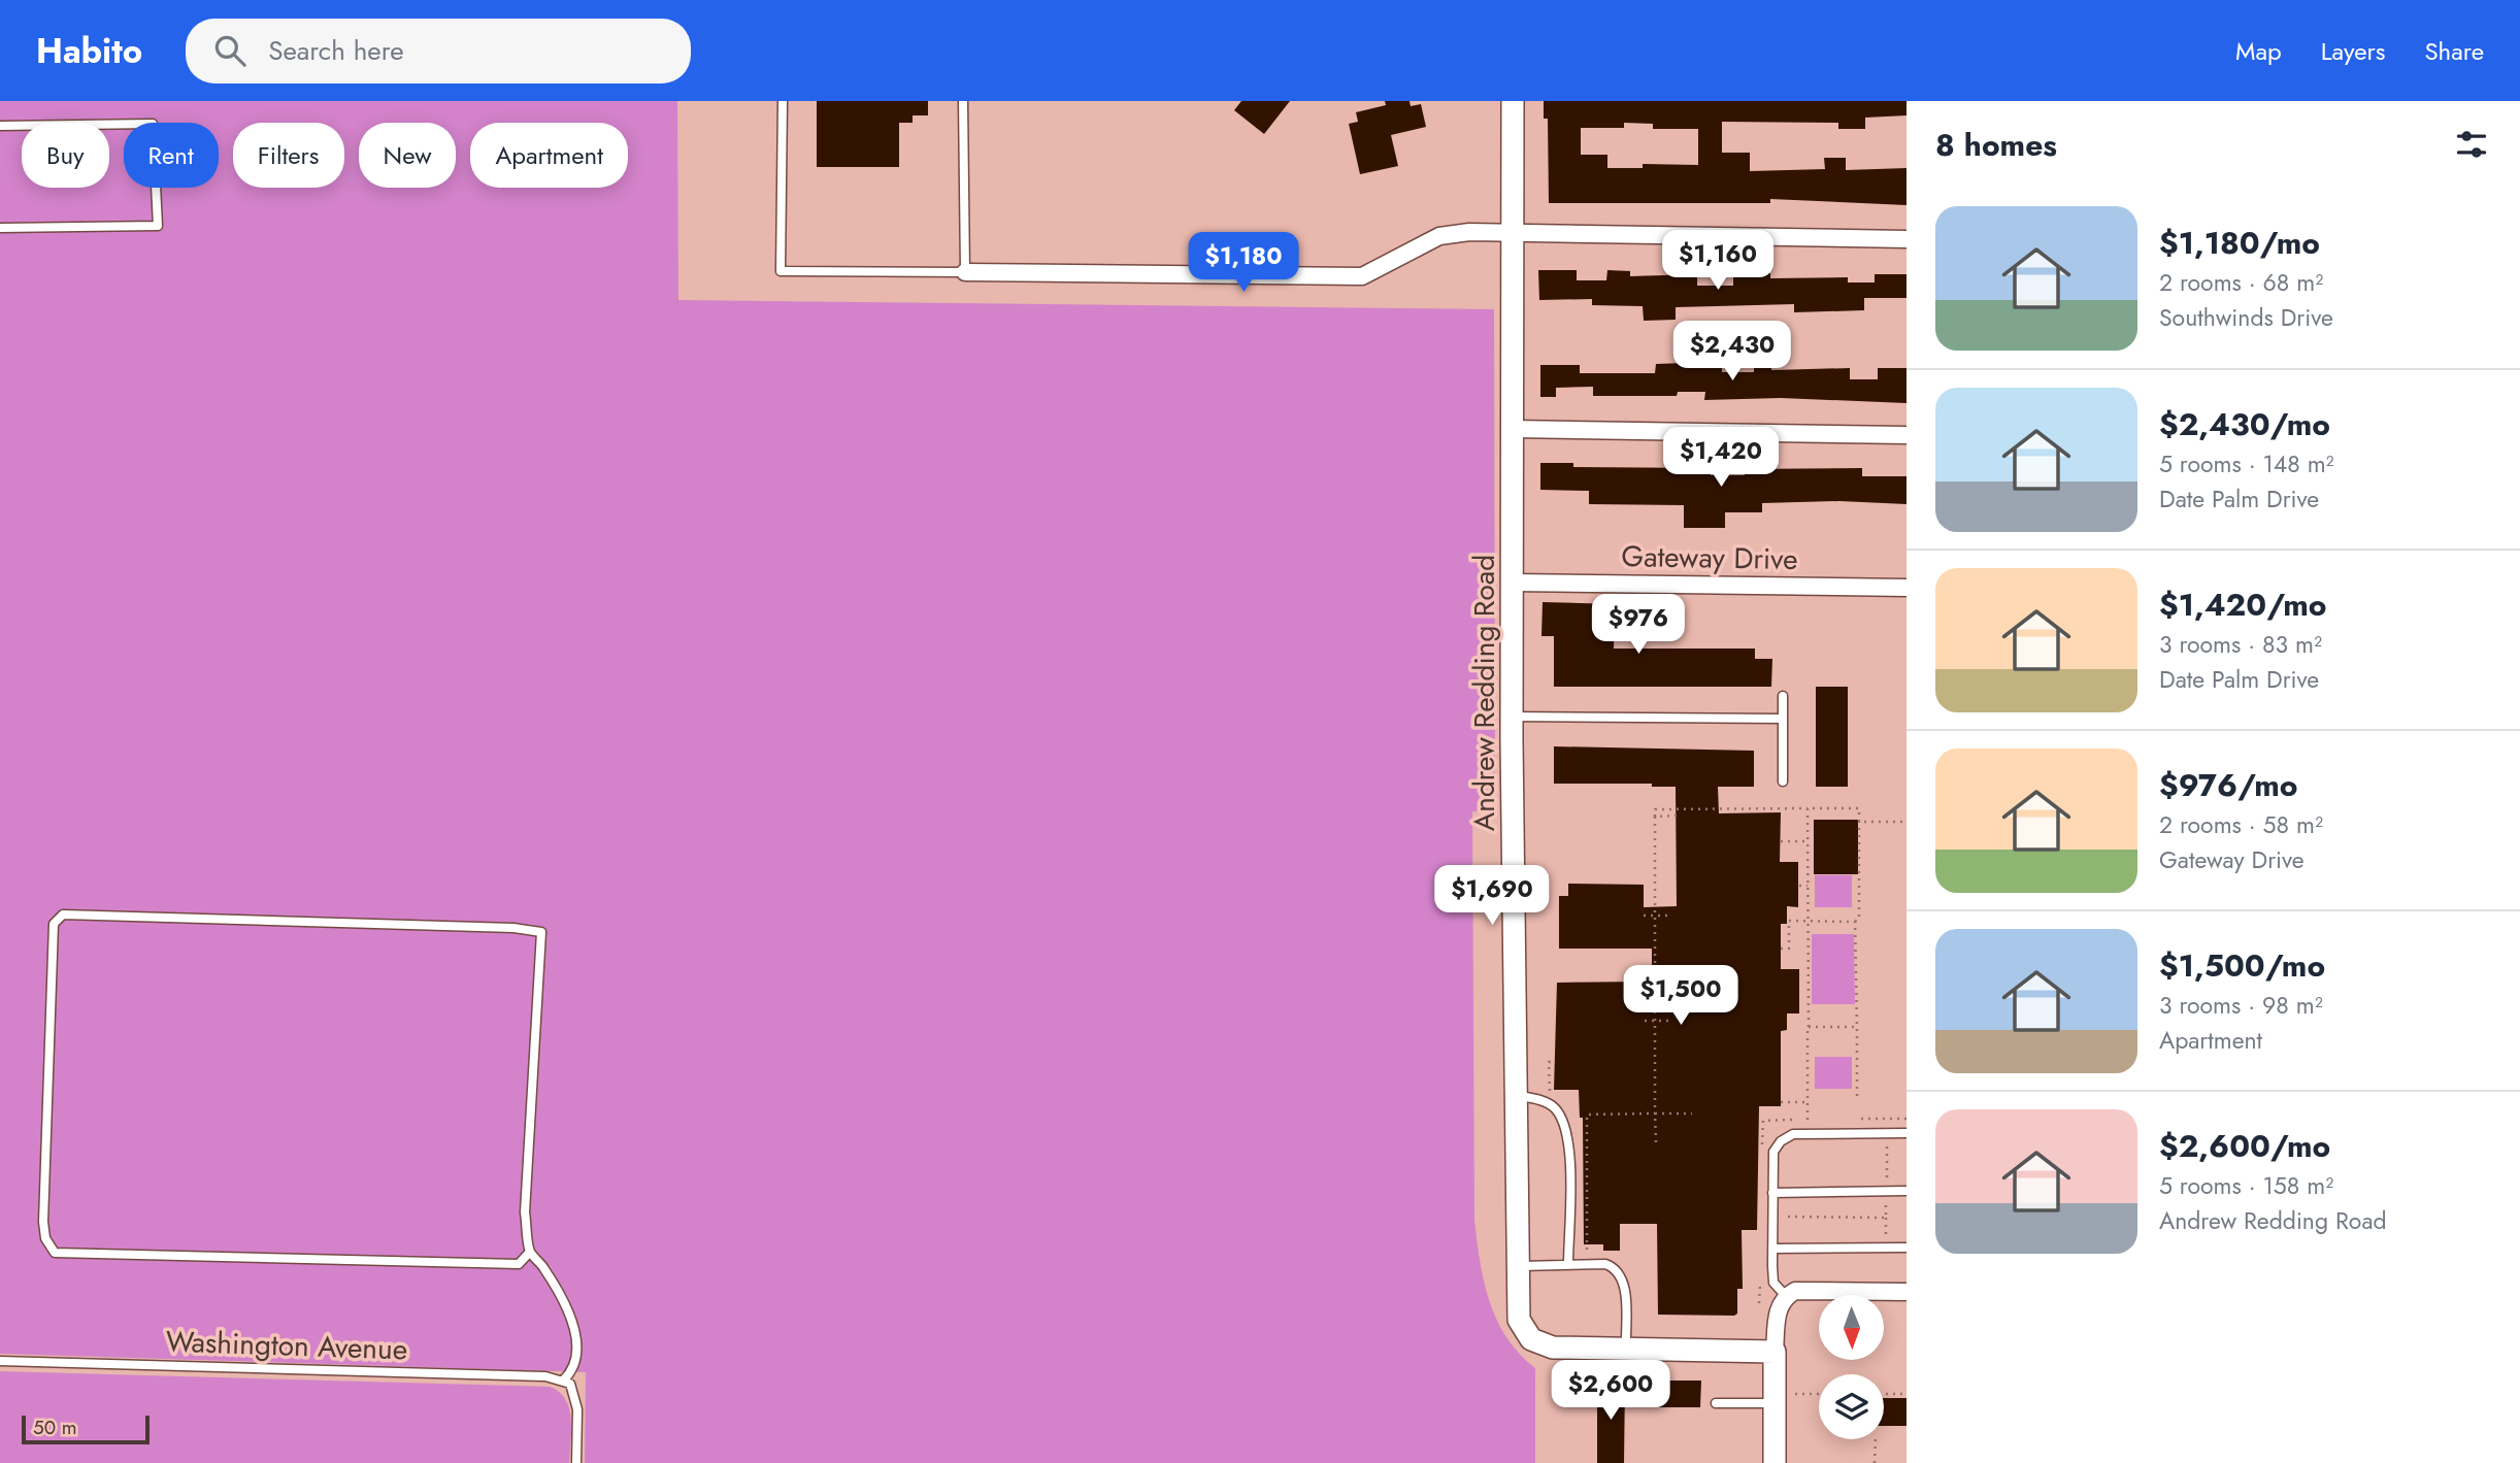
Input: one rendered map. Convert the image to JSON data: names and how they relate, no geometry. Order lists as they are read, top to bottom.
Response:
{
  "streets": {
    "street": ["Gateway Drive", "Andrew Redding Road"],
    "lane": ["Washington Avenue"]
  },
  "crossings": [
    ["Gateway Drive", "Andrew Redding Road"]
  ],
  "scale_bar": "50 m",
  "north": "bottom",
  "page": {
    "header": "Habito",
    "search": "Search here",
    "nav": ["Map", "Layers", "Share"],
    "heading": "8 homes",
    "chip": [
      "Buy",
      "Rent",
      "Filters",
      "New",
      "Apartment"
    ],
    "list": [
      {
        "name": "$1,180/mo",
        "note": "2 rooms · 68 m² · Southwinds Drive"
      },
      {
        "name": "$2,430/mo",
        "note": "5 rooms · 148 m² · Date Palm Drive"
      },
      {
        "name": "$1,420/mo",
        "note": "3 rooms · 83 m² · Date Palm Drive"
      },
      {
        "name": "$976/mo",
        "note": "2 rooms · 58 m² · Gateway Drive"
      },
      {
        "name": "$1,500/mo",
        "note": "3 rooms · 98 m² · Apartment"
      },
      {
        "name": "$2,600/mo",
        "note": "5 rooms · 158 m² · Andrew Redding Road"
      }
    ],
    "price": [
      "$1,160",
      "$1,180",
      "$2,430",
      "$1,420",
      "$976",
      "$1,690",
      "$1,500",
      "$2,600"
    ],
    "scale": "50 m"
  }
}
